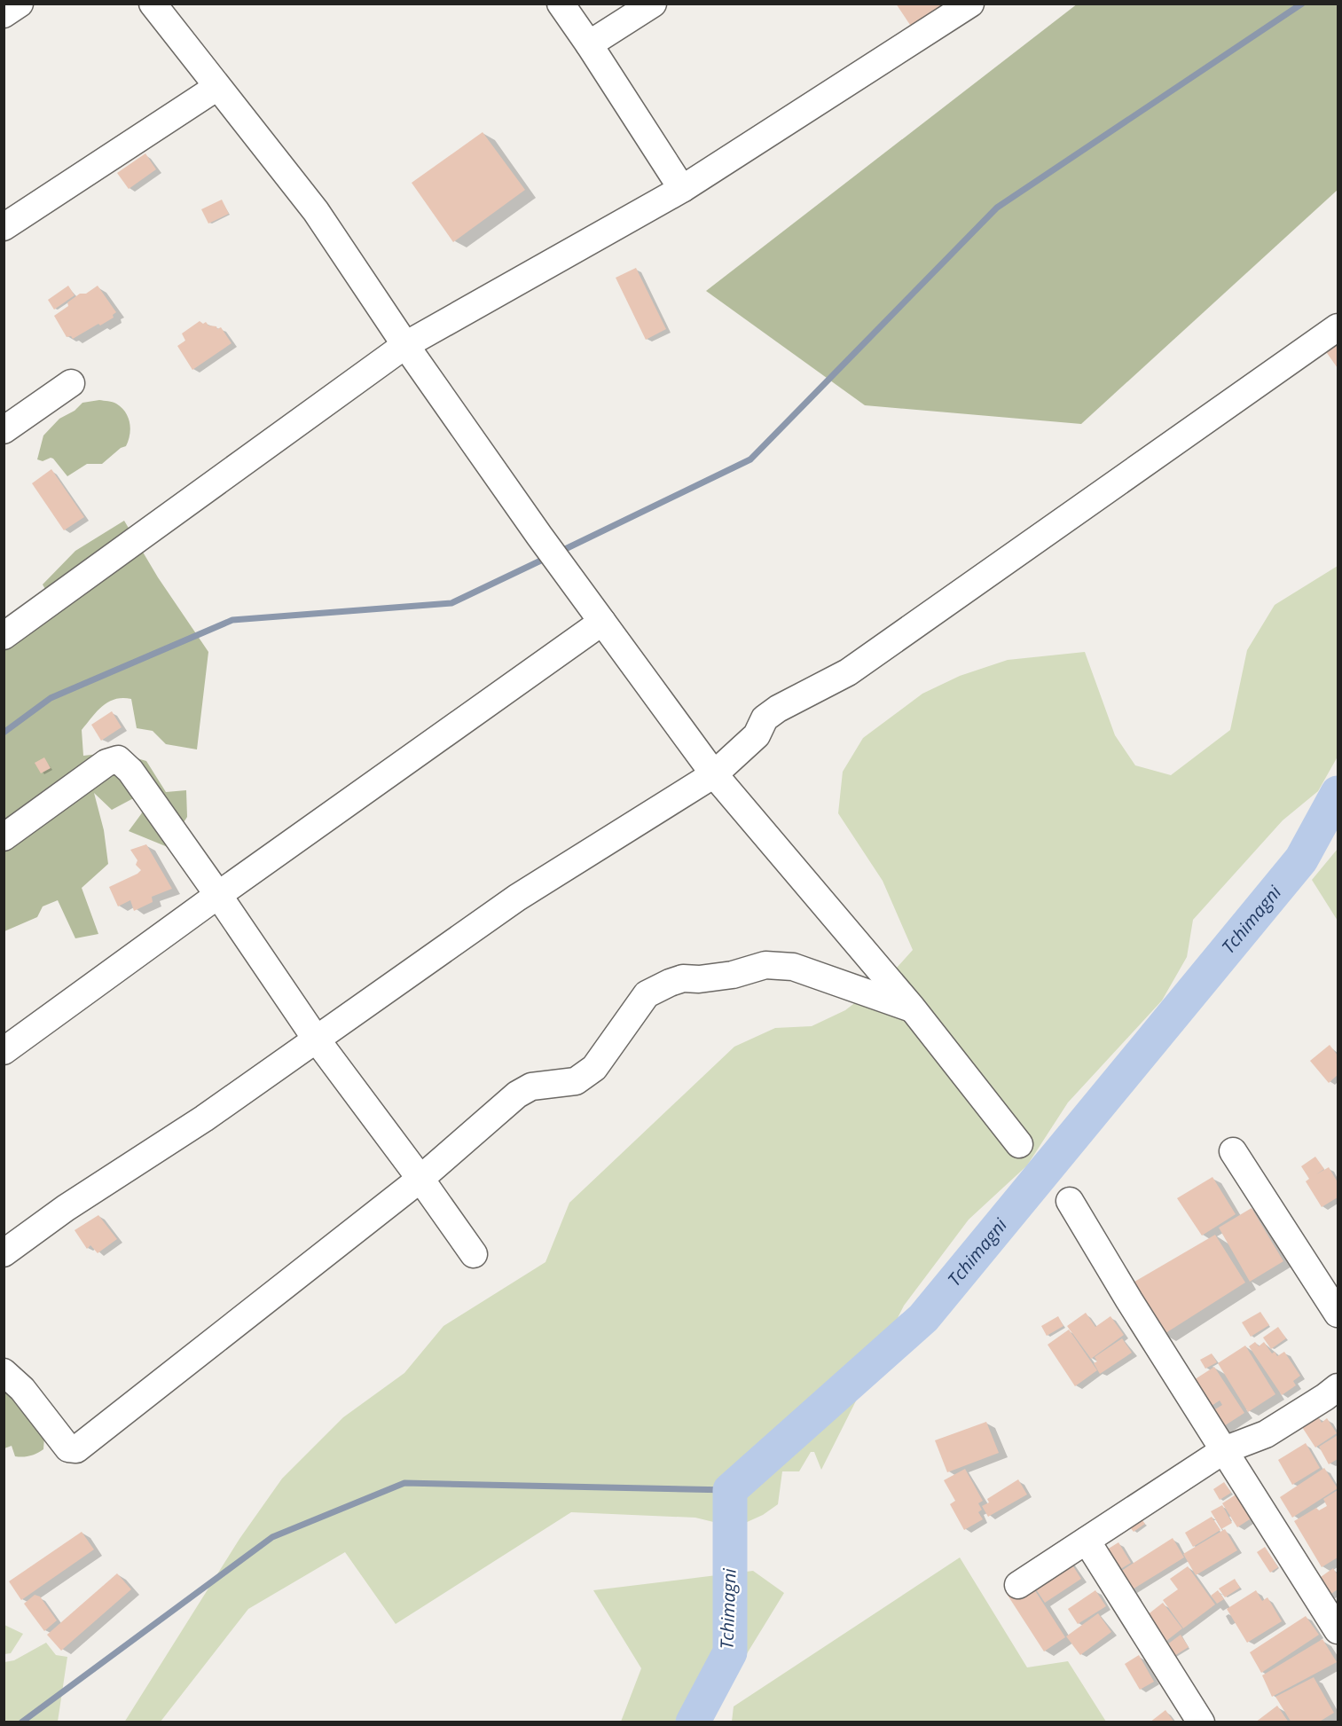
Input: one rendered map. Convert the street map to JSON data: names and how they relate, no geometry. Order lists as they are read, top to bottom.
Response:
{
  "water": ["Tchimagni"]
}
